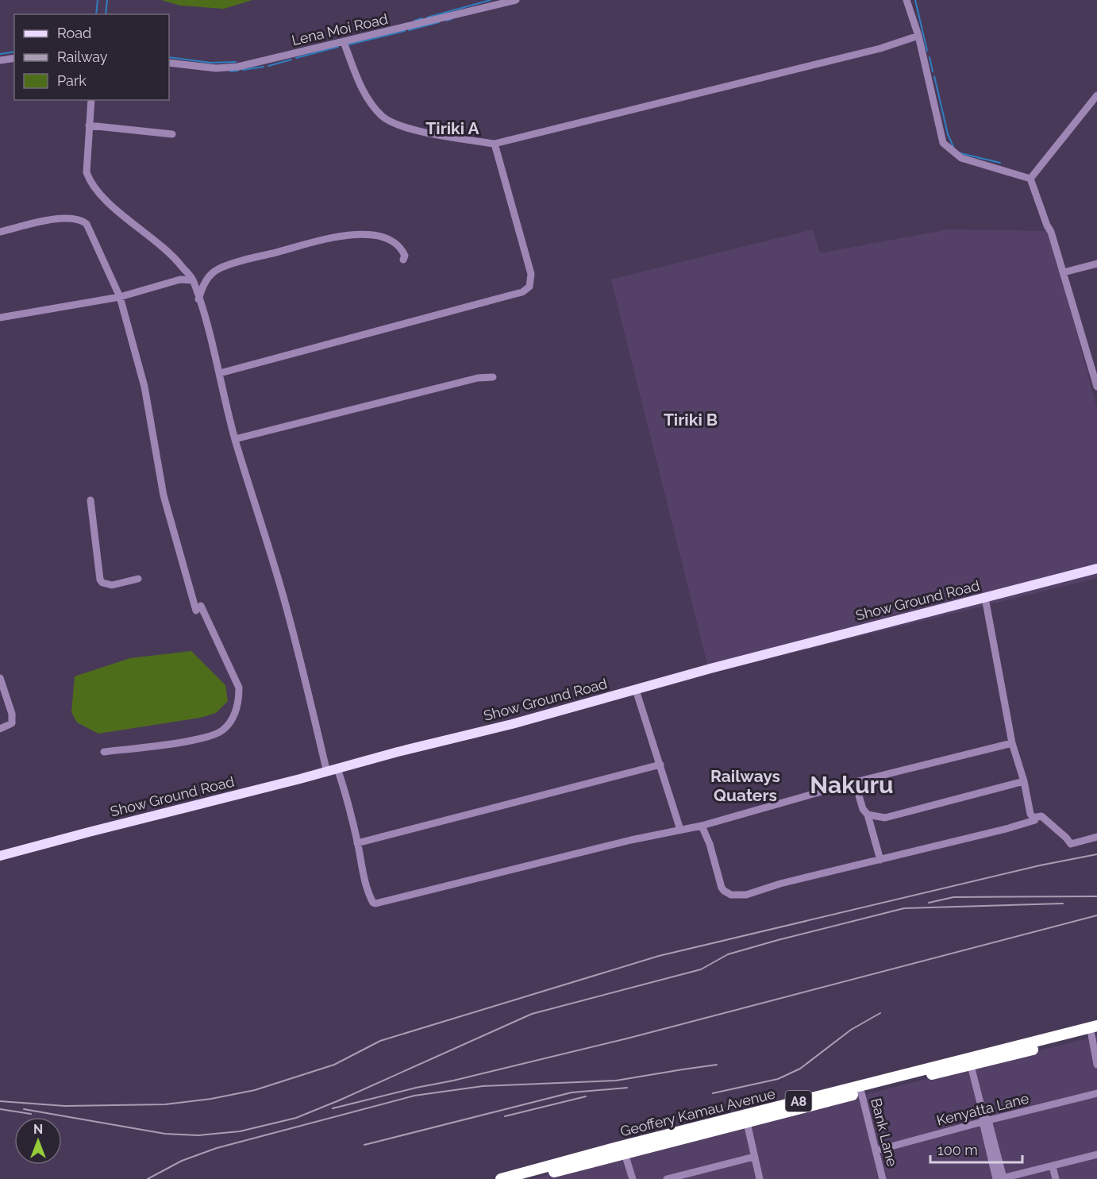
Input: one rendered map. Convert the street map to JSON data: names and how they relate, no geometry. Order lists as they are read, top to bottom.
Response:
{
  "streets": {
    "highway": ["A8", "Geoffery Kamau Avenue"],
    "main road": ["Show Ground Road"],
    "street": ["Lena Moi Road", "Kenyatta Lane", "Bank Lane"]
  },
  "crossings": [
    ["Kenyatta Lane", "Bank Lane"],
    ["Geoffery Kamau Avenue", "Bank Lane"]
  ],
  "districts": [
    "Tiriki A",
    "Tiriki B",
    "Railways Quaters",
    "Nakuru"
  ],
  "legend": ["Road", "Railway", "Park"],
  "scale_bar": "100 m",
  "north": "top"
}
